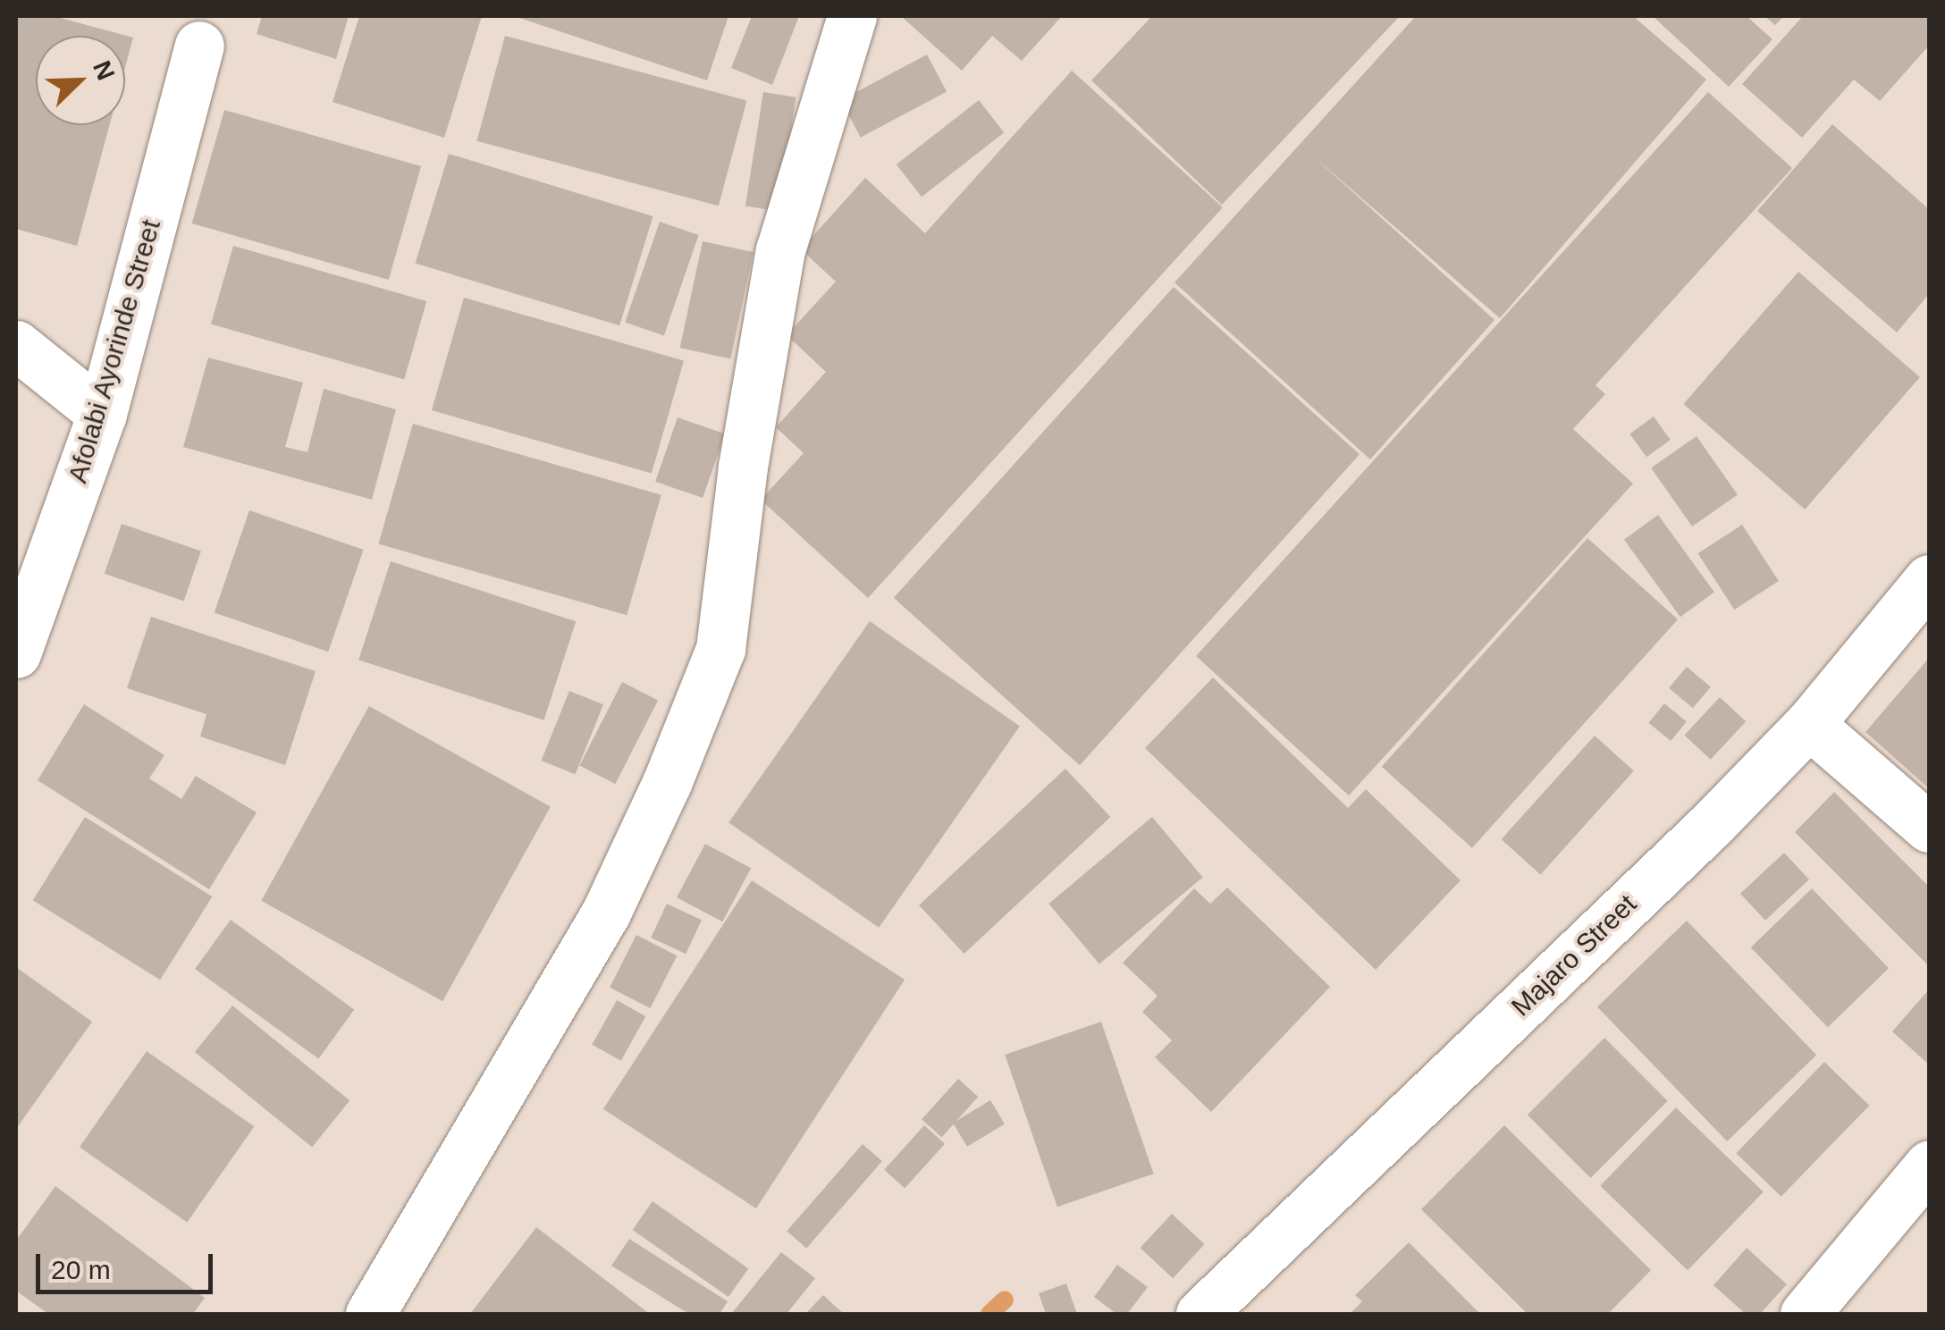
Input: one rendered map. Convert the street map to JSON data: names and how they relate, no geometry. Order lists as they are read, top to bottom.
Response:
{
  "streets": {
    "street": ["Afolabi Ayorinde Street", "Majaro Street"]
  },
  "scale_bar": "20 m",
  "north": "top right"
}
